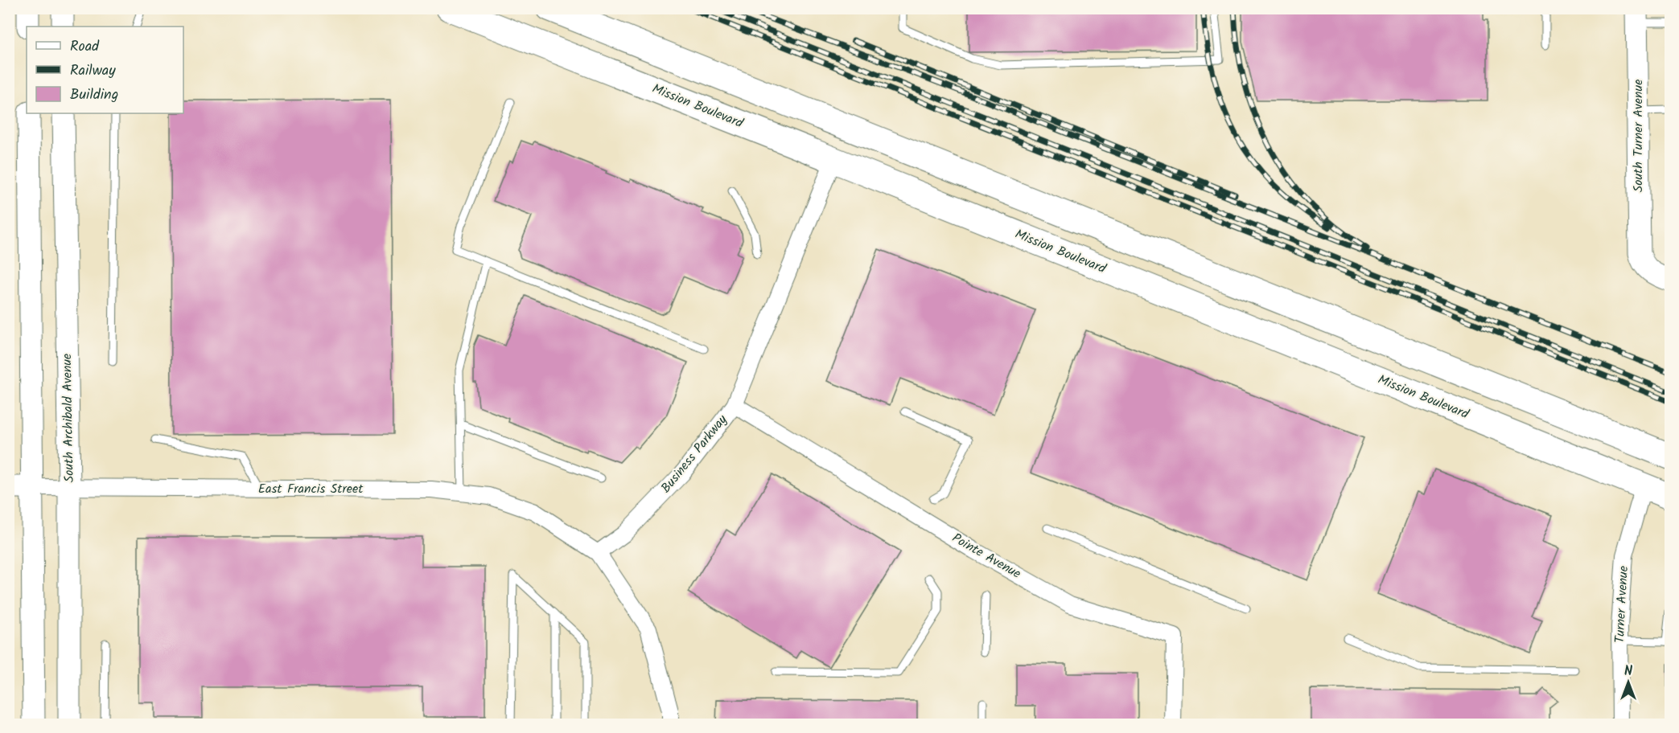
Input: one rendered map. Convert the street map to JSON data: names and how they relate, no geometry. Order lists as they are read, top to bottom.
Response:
{
  "streets": {
    "main road": [
      "Mission Boulevard",
      "South Turner Avenue",
      "South Archibald Avenue",
      "East Francis Street"
    ],
    "street": ["Business Parkway", "Pointe Avenue", "Turner Avenue"]
  },
  "crossings": [
    ["Mission Boulevard", "Business Parkway"],
    ["Mission Boulevard", "Turner Avenue"],
    ["South Archibald Avenue", "East Francis Street"],
    ["Business Parkway", "East Francis Street"],
    ["Business Parkway", "Pointe Avenue"]
  ],
  "legend": ["Road", "Railway", "Building"],
  "north": "top"
}
